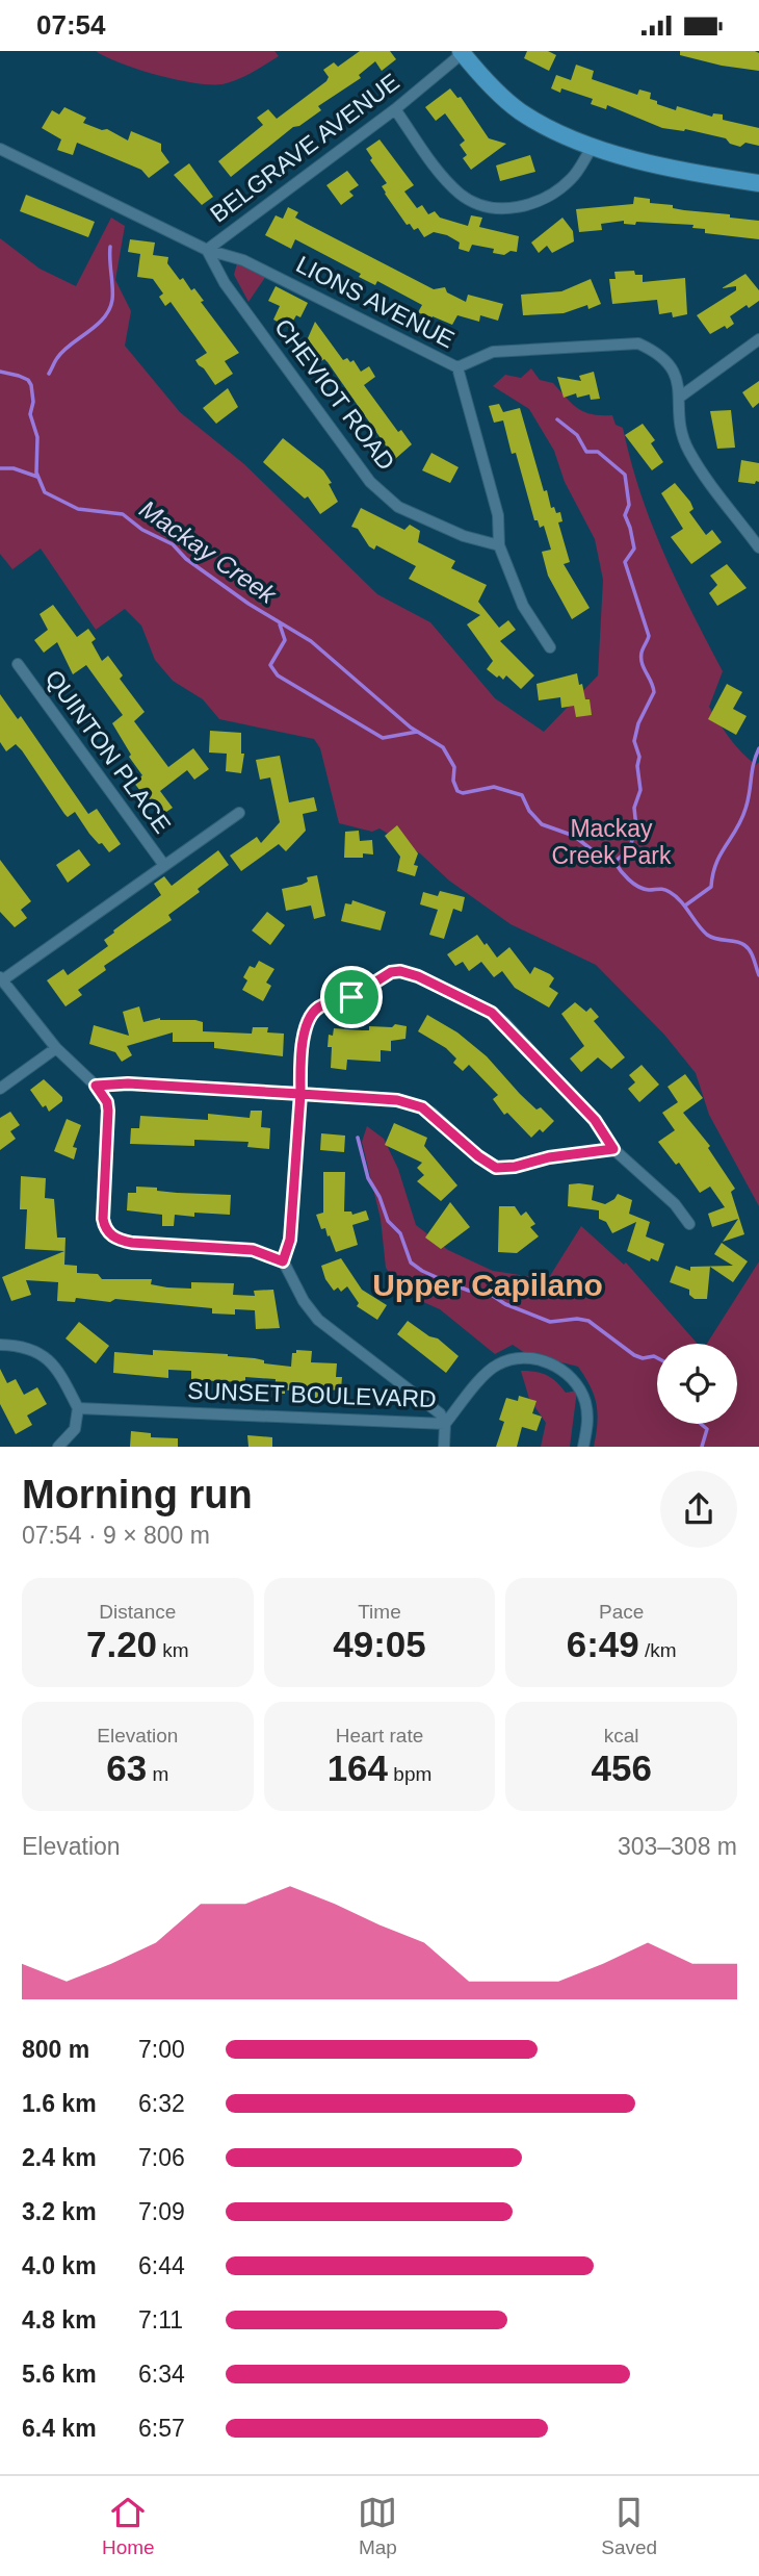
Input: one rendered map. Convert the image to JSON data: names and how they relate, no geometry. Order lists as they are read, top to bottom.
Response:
{
  "streets": {
    "street": [
      "BELGRAVE AVENUE",
      "LIONS AVENUE",
      "CHEVIOT ROAD",
      "QUINTON PLACE",
      "SUNSET BOULEVARD"
    ]
  },
  "crossings": [
    ["BELGRAVE AVENUE", "LIONS AVENUE"],
    ["BELGRAVE AVENUE", "CHEVIOT ROAD"],
    ["LIONS AVENUE", "CHEVIOT ROAD"]
  ],
  "districts": ["Upper Capilano"],
  "water": ["Mackay Creek"],
  "parks": ["Mackay Creek Park"],
  "page": {
    "status": "07:54",
    "heading": ["Morning run", "07:54 · 9 × 800 m"],
    "stats": [
      ["Distance", "7.20 km"],
      ["Time", "49:05"],
      ["Pace", "6:49 /km"],
      ["Elevation", "63 m"],
      ["Heart rate", "164 bpm"],
      ["kcal", "456"]
    ],
    "chart": ["Elevation", "303–308 m"],
    "list": [
      {
        "name": "800 m",
        "note": "7:00"
      },
      {
        "name": "1.6 km",
        "note": "6:32"
      },
      {
        "name": "2.4 km",
        "note": "7:06"
      },
      {
        "name": "3.2 km",
        "note": "7:09"
      },
      {
        "name": "4.0 km",
        "note": "6:44"
      },
      {
        "name": "4.8 km",
        "note": "7:11"
      },
      {
        "name": "5.6 km",
        "note": "6:34"
      },
      {
        "name": "6.4 km",
        "note": "6:57"
      }
    ],
    "tabs": ["Home", "Map", "Saved"]
  }
}
